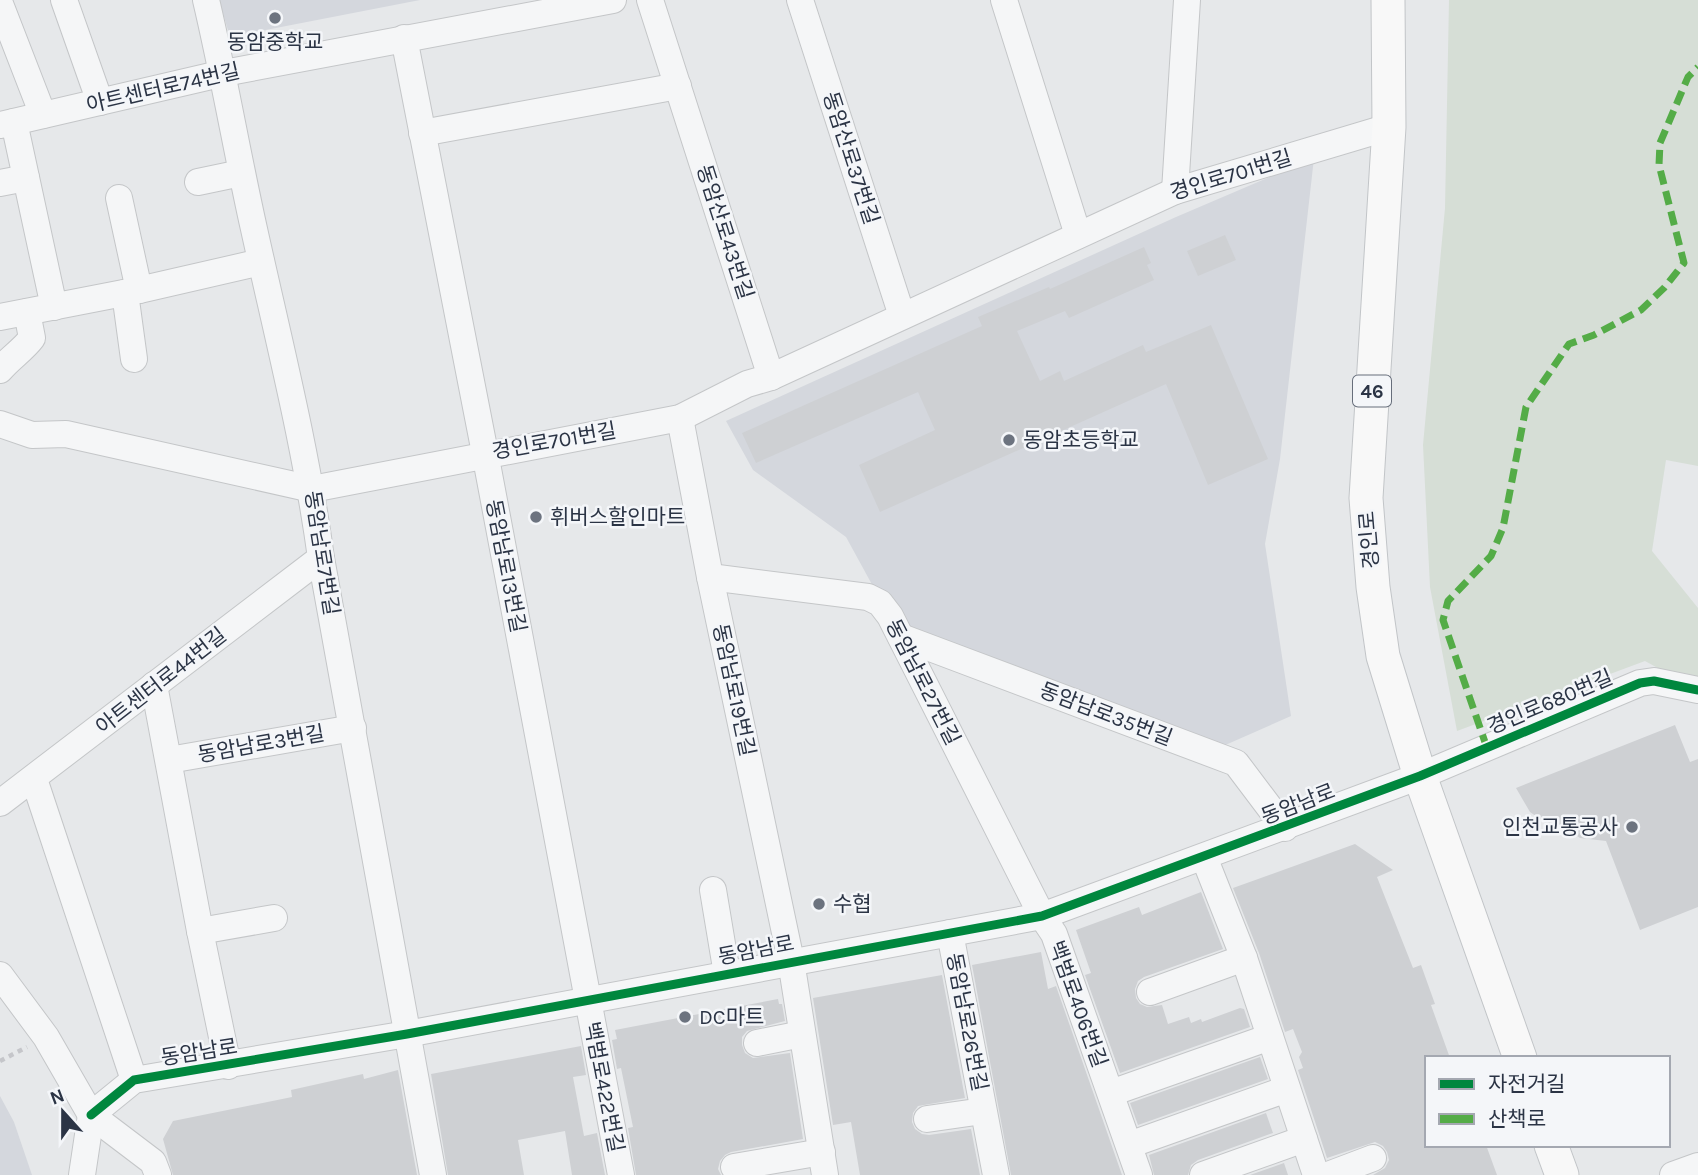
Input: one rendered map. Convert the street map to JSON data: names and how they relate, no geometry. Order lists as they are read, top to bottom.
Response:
{
  "streets": {
    "main road": ["46", "경인로"],
    "street": [
      "아트센터로74번길",
      "동암산로37번길",
      "경인로701번길",
      "동암산로43번길",
      "동암남로7번길",
      "동암남로13번길",
      "아트센터로44번길",
      "동암남로27번길",
      "동암남로19번길",
      "경인로680번길",
      "동암남로35번길",
      "동암남로3번길",
      "동암남로",
      "백범로406번길",
      "동암남로26번길",
      "백범로422번길"
    ]
  },
  "crossings": [
    ["아트센터로74번길", "동암남로7번길"],
    ["아트센터로74번길", "동암남로13번길"],
    ["동암산로37번길", "경인로701번길"],
    ["경인로701번길", "동암산로43번길"],
    ["경인로701번길", "경인로"],
    ["경인로701번길", "동암남로7번길"],
    ["경인로701번길", "동암남로13번길"],
    ["경인로701번길", "동암남로19번길"],
    ["경인로", "경인로680번길"],
    ["경인로", "동암남로"],
    ["동암남로7번길", "아트센터로44번길"],
    ["동암남로7번길", "동암남로3번길"],
    ["동암남로7번길", "동암남로"],
    ["동암남로13번길", "동암남로"],
    ["동암남로13번길", "백범로422번길"],
    ["아트센터로44번길", "동암남로3번길"],
    ["동암남로27번길", "동암남로19번길"],
    ["동암남로27번길", "동암남로35번길"],
    ["동암남로27번길", "동암남로"],
    ["동암남로27번길", "백범로406번길"],
    ["동암남로19번길", "동암남로"],
    ["경인로680번길", "동암남로"],
    ["동암남로35번길", "동암남로"],
    ["동암남로3번길", "동암남로"],
    ["동암남로", "백범로406번길"],
    ["동암남로", "동암남로26번길"],
    ["동암남로", "백범로422번길"]
  ],
  "places": [
    "동암중학교",
    "동암초등학교",
    "휘버스할인마트",
    "인천교통공사",
    "수협",
    "DC마트"
  ],
  "legend": ["자전거길", "산책로"],
  "north": "top"
}
